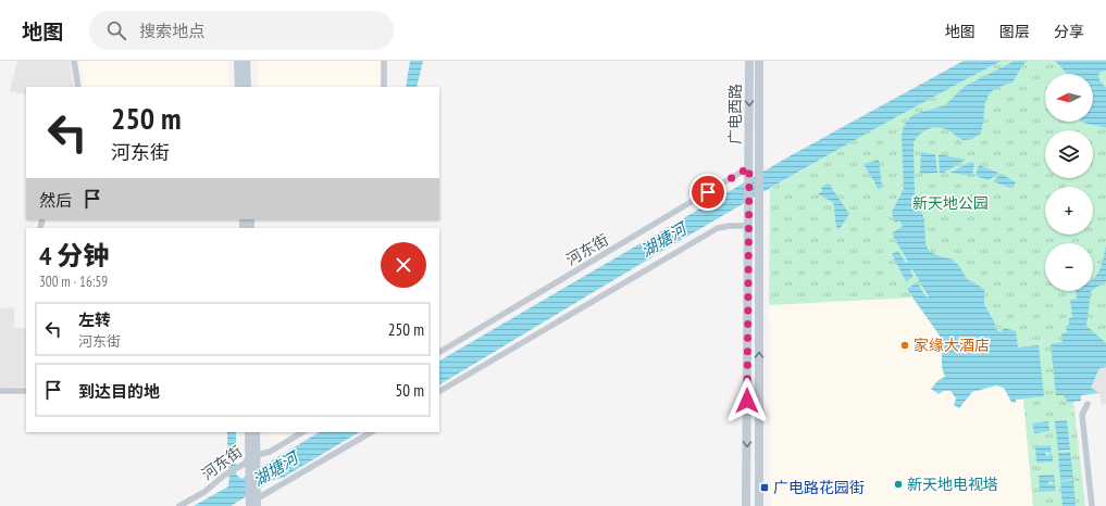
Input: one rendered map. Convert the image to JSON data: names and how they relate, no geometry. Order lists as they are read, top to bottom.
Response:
{
  "streets": {
    "main road": ["广电西路"],
    "street": ["河东街"]
  },
  "crossings": [
    ["广电西路", "河东街"]
  ],
  "water": ["湖塘河"],
  "parks": ["新天地公园"],
  "places": {
    "other": ["家缘大酒店", "新天地电视塔"],
    "transit": ["广电路花园街"]
  },
  "north": "left",
  "page": {
    "header": "地图",
    "search": "搜索地点",
    "nav": ["地图", "图层", "分享"],
    "map_buttons": ["+", "−"],
    "turn": ["250 m", "河东街"],
    "then": "然后",
    "heading": ["4 分钟", "300 m · 16:59"],
    "list": [
      {
        "name": "左转",
        "note": "河东街",
        "value": "250 m"
      },
      {
        "name": "到达目的地",
        "value": "50 m"
      }
    ]
  }
}
